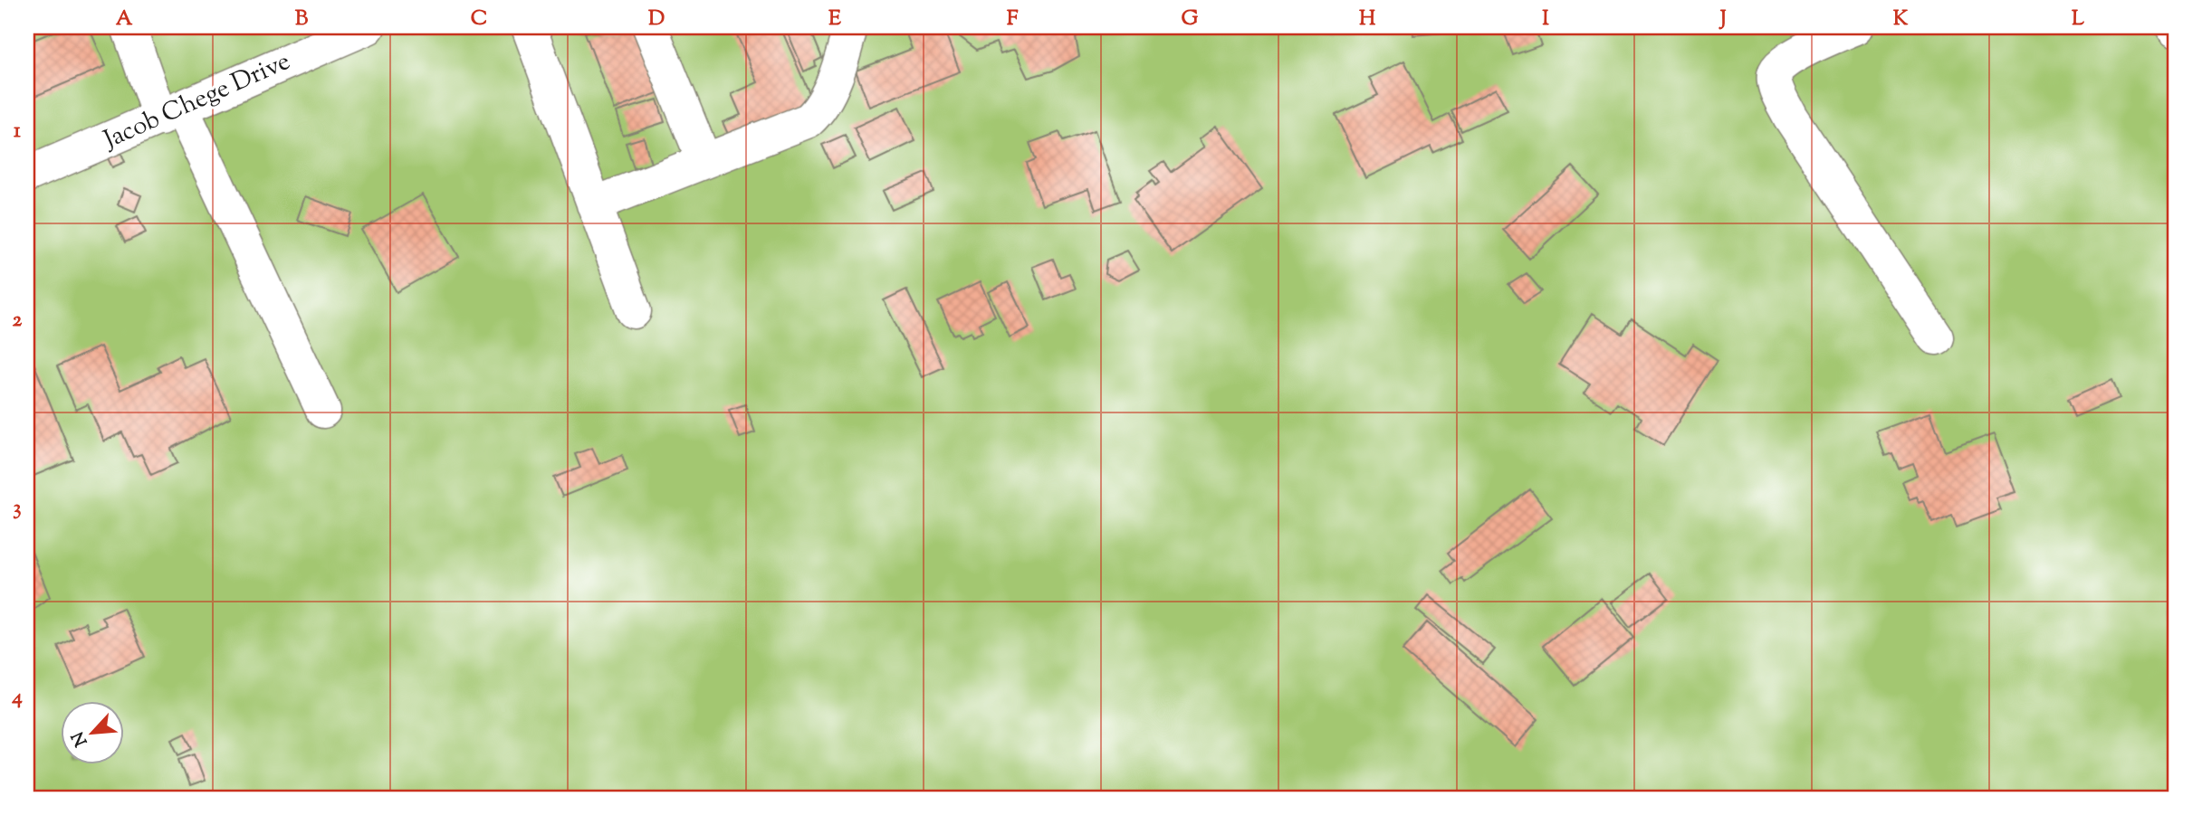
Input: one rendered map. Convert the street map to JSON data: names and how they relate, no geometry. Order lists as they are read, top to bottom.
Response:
{
  "streets": {
    "street": ["Jacob Chege Drive"]
  },
  "north": "bottom left",
  "grid": {
    "columns": [
      "A",
      "B",
      "C",
      "D",
      "E",
      "F",
      "G",
      "H",
      "I",
      "J",
      "K",
      "L"
    ],
    "rows": [
      "1",
      "2",
      "3",
      "4"
    ]
  }
}
